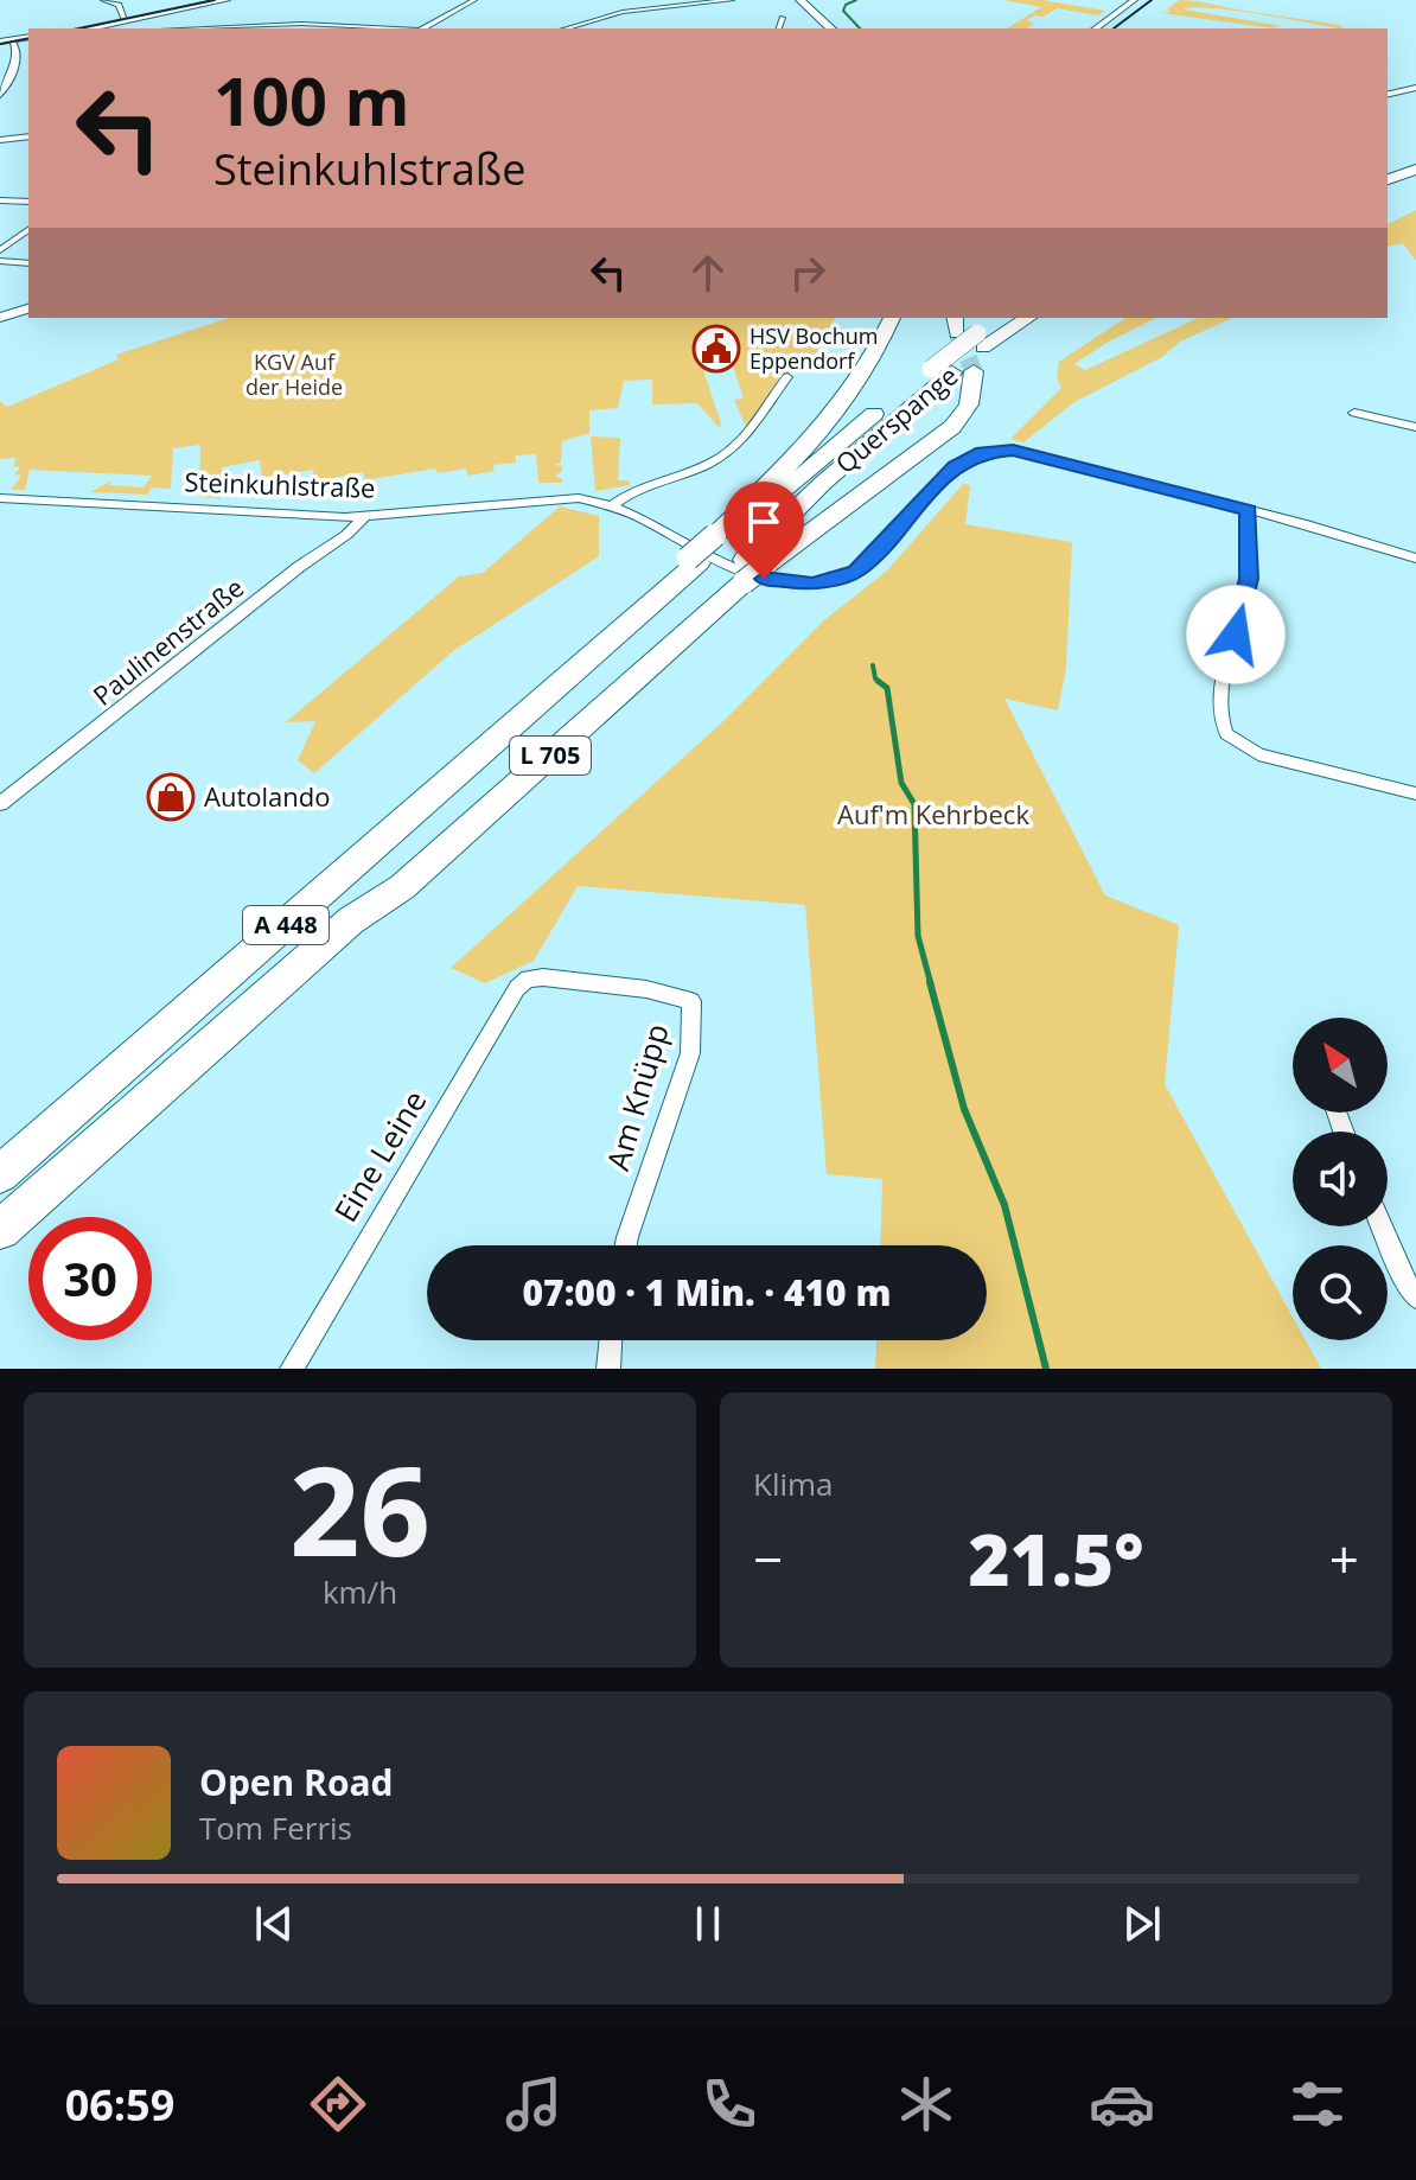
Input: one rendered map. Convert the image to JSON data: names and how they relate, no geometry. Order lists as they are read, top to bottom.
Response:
{
  "streets": {
    "highway": ["Querspange", "L 705", "A 448"],
    "street": [
      "Steinkuhlstraße",
      "Paulinenstraße",
      "Am Knüpp",
      "Eine Leine"
    ]
  },
  "crossings": [
    ["Querspange", "L 705"],
    ["Steinkuhlstraße", "Paulinenstraße"],
    ["L 705", "A 448"],
    ["Am Knüpp", "Eine Leine"]
  ],
  "parks": ["KGV Auf der Heide", "Auf'm Kehrbeck"],
  "places": {
    "public building": ["HSV Bochum Eppendorf"],
    "shop": ["Autolando"]
  },
  "north": "top left",
  "page": {
    "turn": ["100 m", "Steinkuhlstraße"],
    "limit": "30",
    "trip": "07:00 · 1 Min. · 410 m",
    "tile": [
      ["26", "km/h"],
      "Klima"
    ],
    "heat": ["−", "21.5°", "+"],
    "song": ["Open Road", "Tom Ferris"],
    "tabs": "06:59"
  }
}
